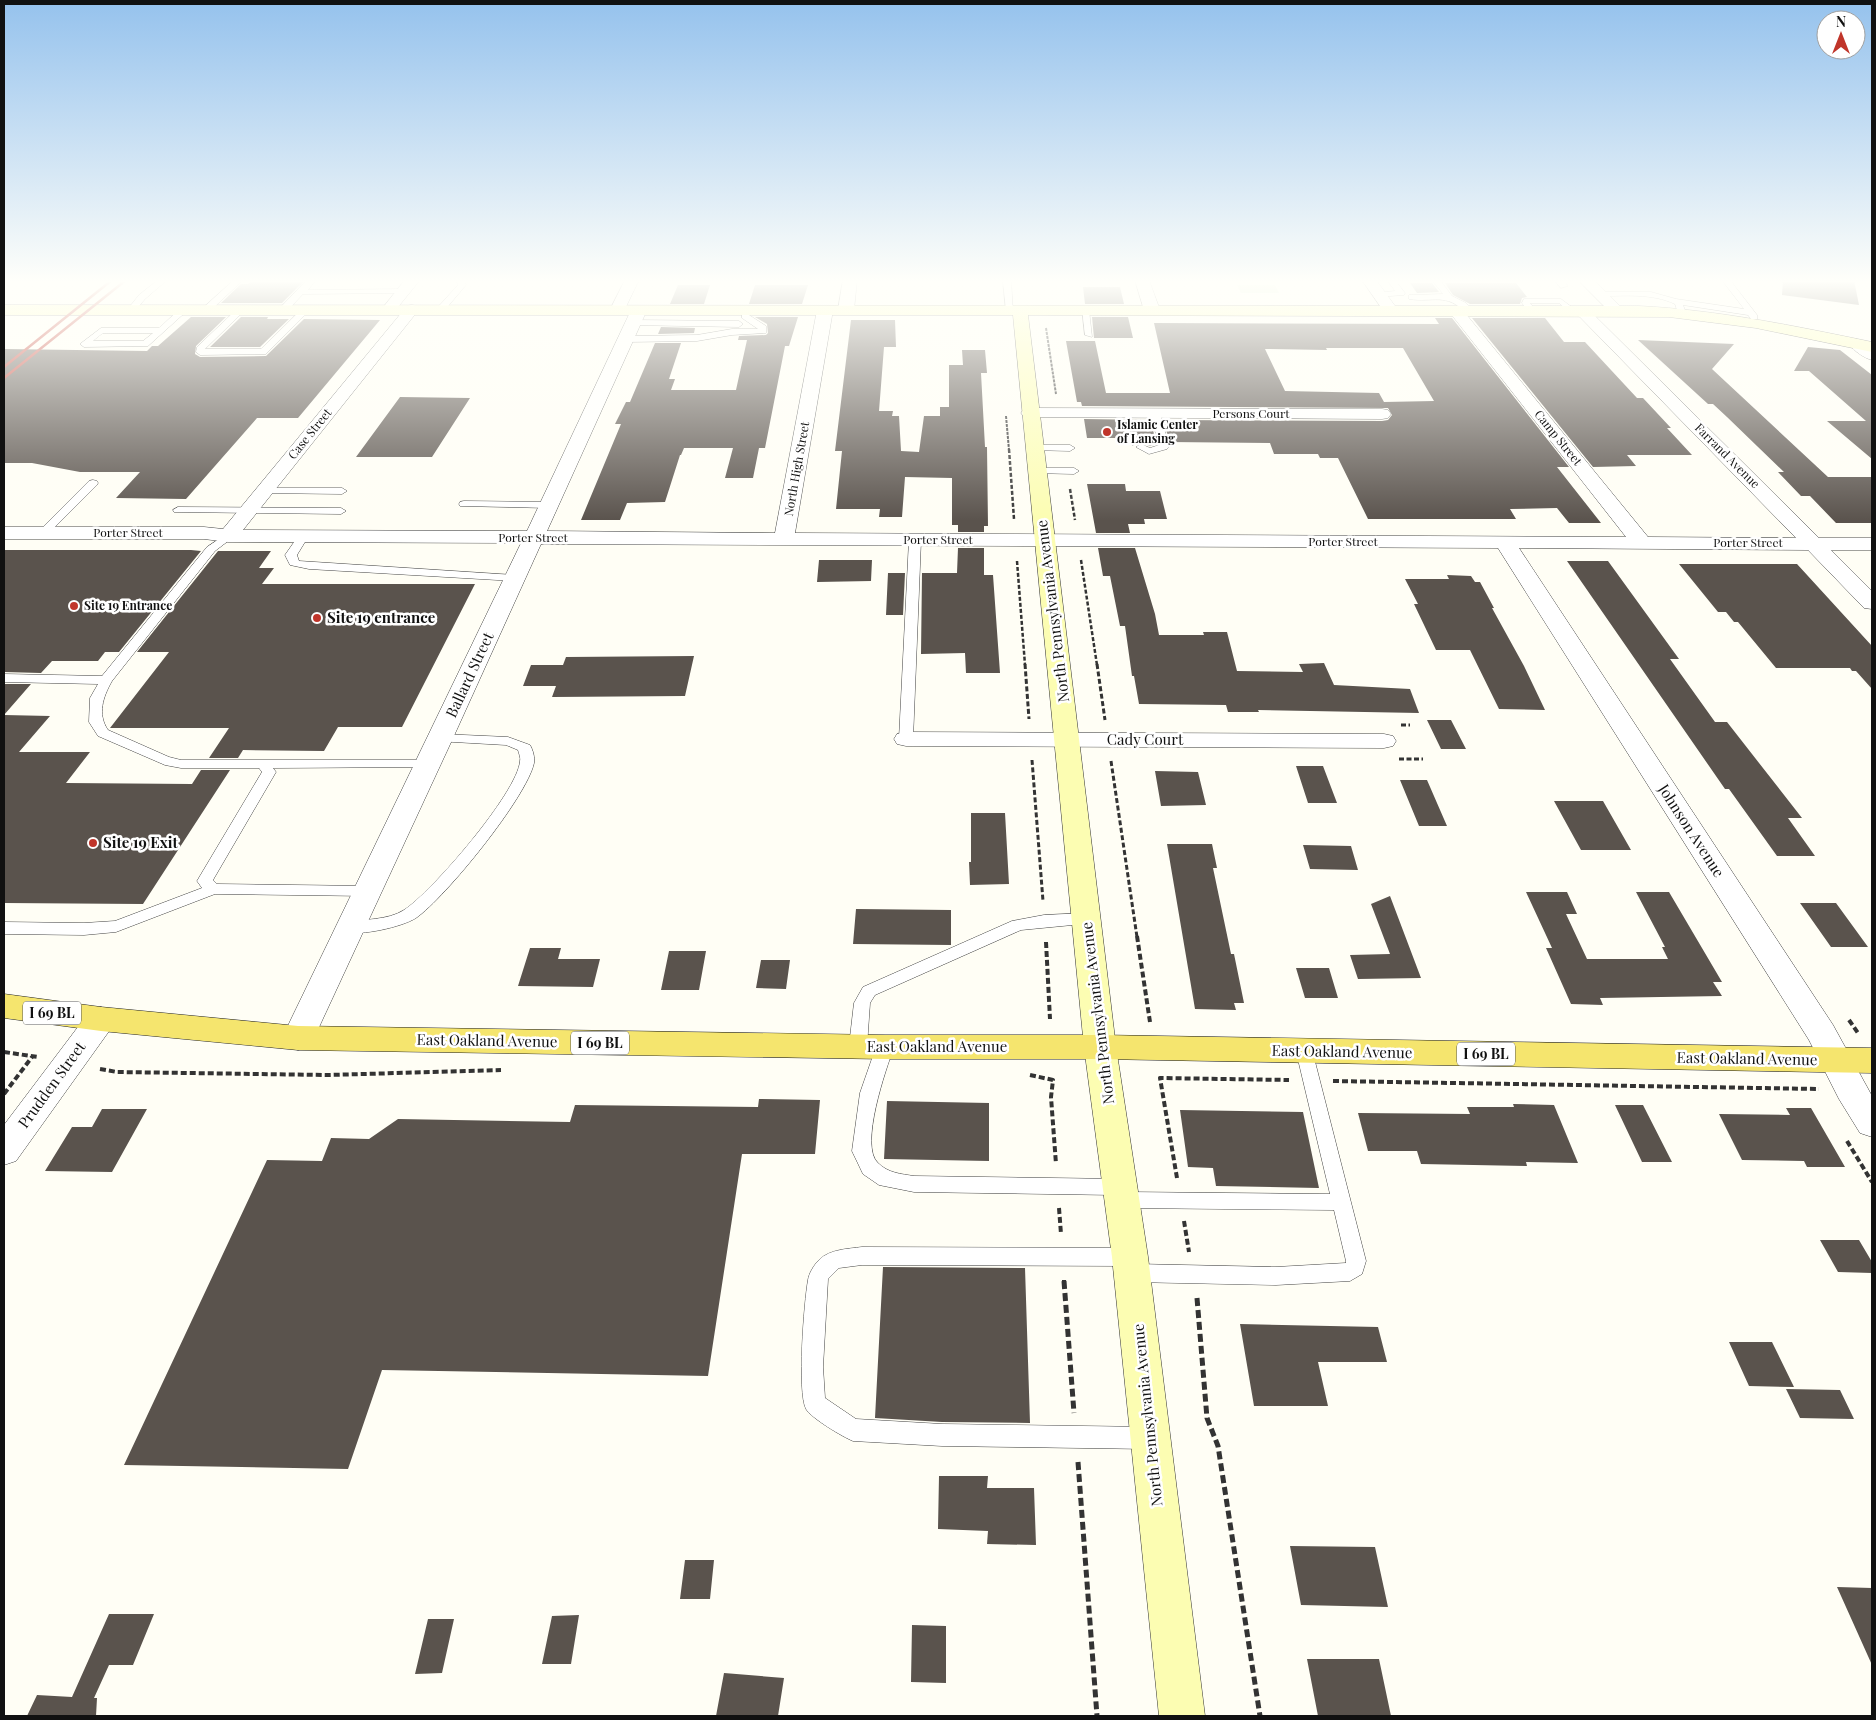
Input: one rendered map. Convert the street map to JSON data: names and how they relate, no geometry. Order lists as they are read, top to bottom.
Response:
{
  "streets": {
    "main road": ["I 69 BL", "East Oakland Avenue"],
    "street": [
      "Persons Court",
      "Case Street",
      "Camp Street",
      "Farrand Avenue",
      "North High Street",
      "Porter Street",
      "North Pennsylvania Avenue",
      "Ballard Street",
      "Cady Court",
      "Johnson Avenue",
      "Prudden Street"
    ]
  },
  "crossings": [
    ["Persons Court", "North Pennsylvania Avenue"],
    ["Case Street", "Porter Street"],
    ["Camp Street", "Porter Street"],
    ["Farrand Avenue", "Porter Street"],
    ["North High Street", "Porter Street"],
    ["Porter Street", "North Pennsylvania Avenue"],
    ["Porter Street", "Ballard Street"],
    ["Porter Street", "Johnson Avenue"],
    ["North Pennsylvania Avenue", "Cady Court"],
    ["North Pennsylvania Avenue", "East Oakland Avenue"],
    ["Ballard Street", "East Oakland Avenue"],
    ["Johnson Avenue", "East Oakland Avenue"],
    ["East Oakland Avenue", "Prudden Street"]
  ],
  "places": [
    "Islamic Center of Lansing",
    "Site 19 Entrance",
    "Site 19 entrance",
    "Site 19 Exit"
  ],
  "north": "top"
}
